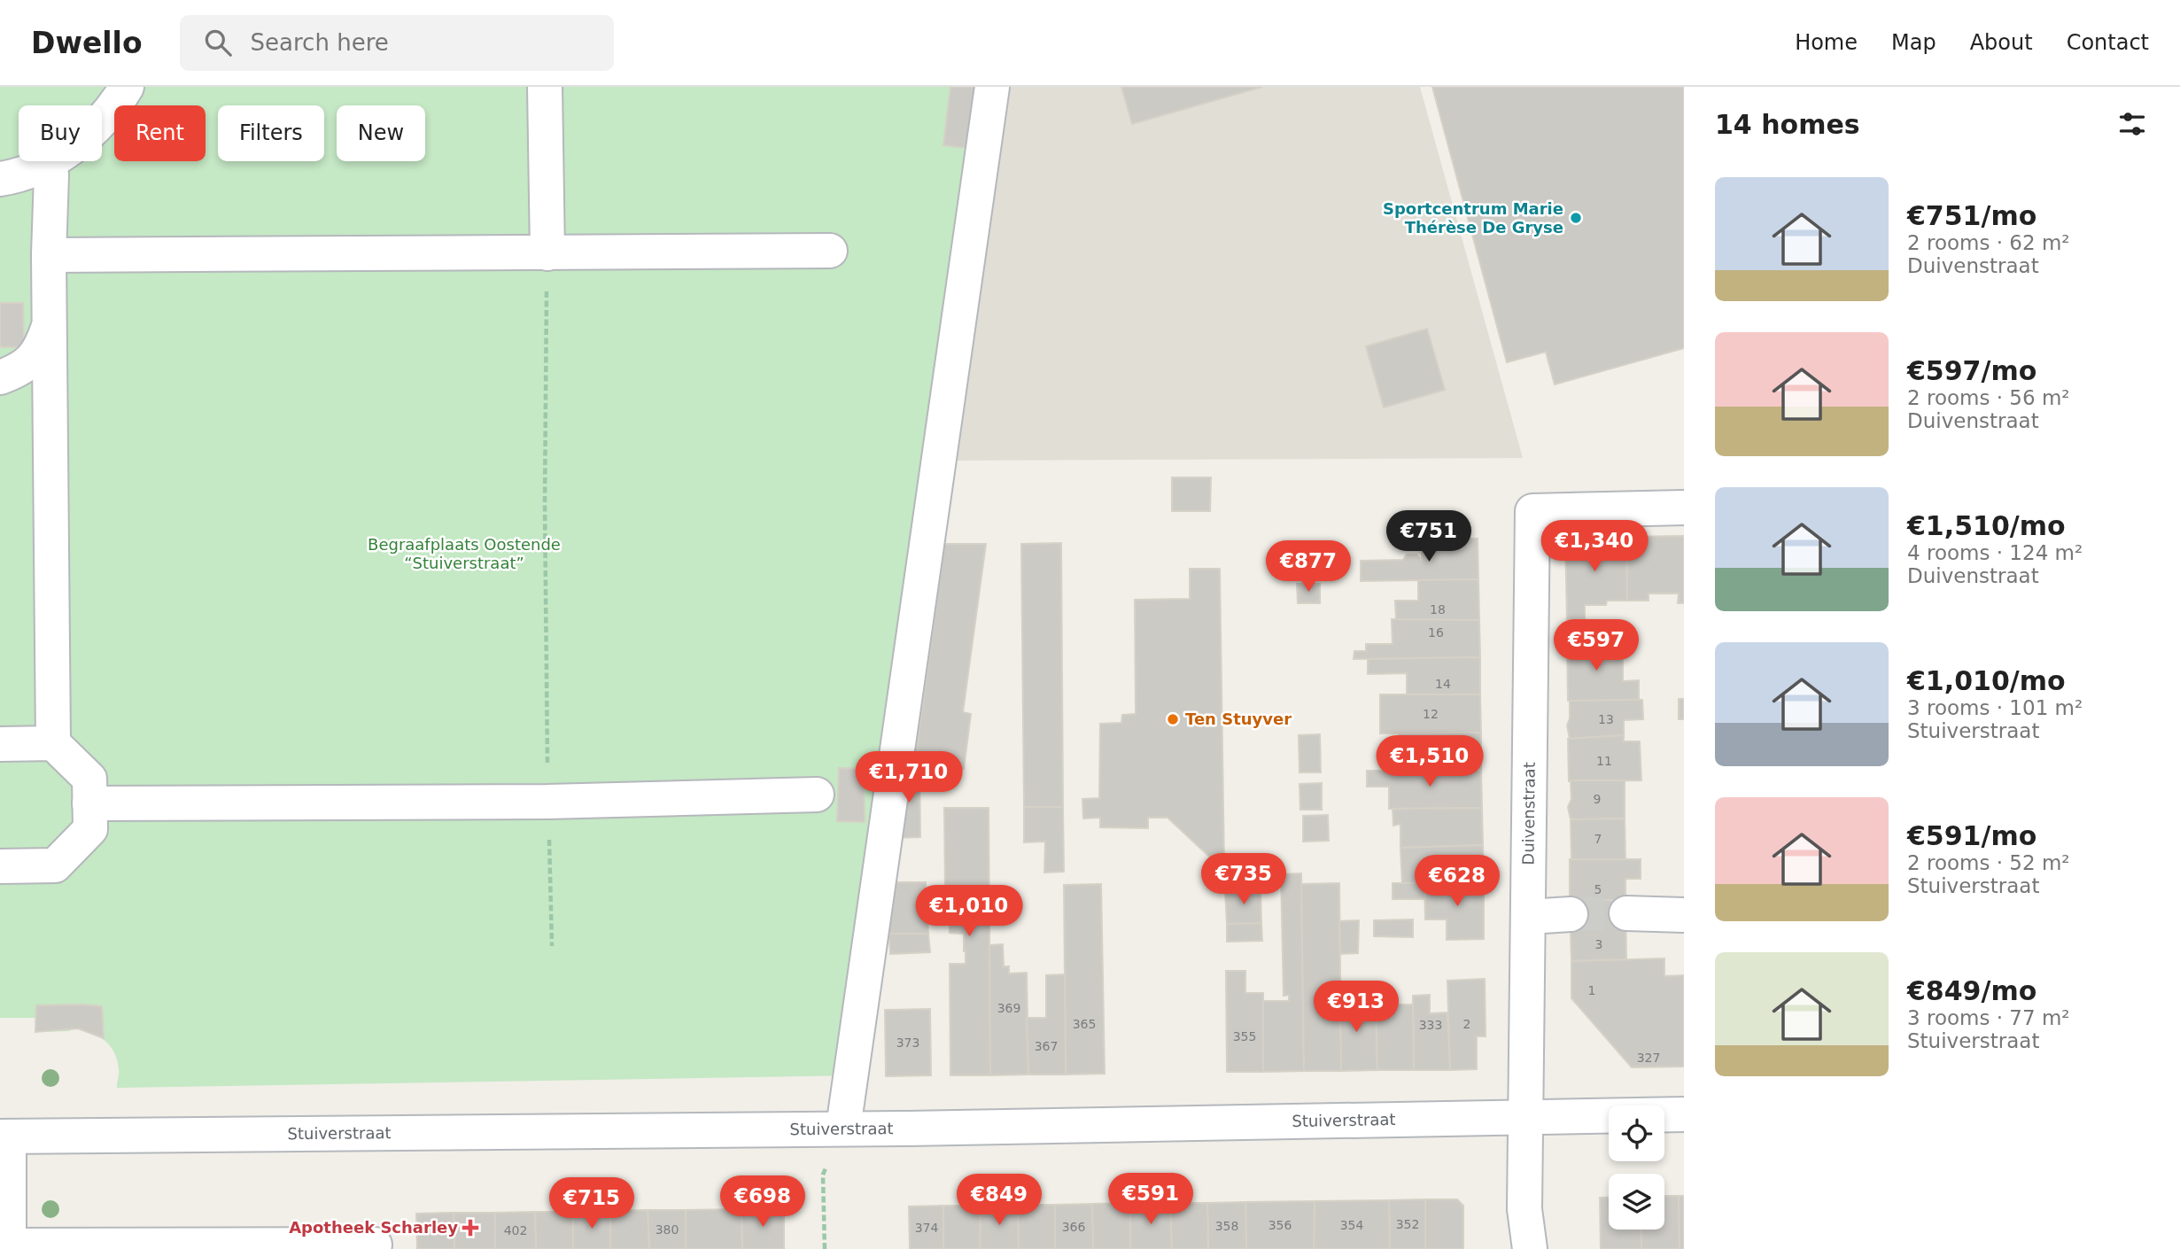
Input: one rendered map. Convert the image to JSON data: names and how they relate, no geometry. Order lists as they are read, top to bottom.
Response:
{
  "streets": {
    "street": ["Duivenstraat", "Stuiverstraat"]
  },
  "crossings": [
    ["Duivenstraat", "Stuiverstraat"]
  ],
  "parks": ["Begraafplaats Oostende “Stuiverstraat”"],
  "places": {
    "other": ["Sportcentrum Marie Thérèse De Gryse", "Ten Stuyver"],
    "health": ["Apotheek Scharley"]
  },
  "house_numbers": [
    "18",
    "16",
    "14",
    "12",
    "13",
    "11",
    "9",
    "7",
    "5",
    "3",
    "1",
    "369",
    "365",
    "2",
    "333",
    "355",
    "373",
    "367",
    "327",
    "352",
    "356",
    "354",
    "358",
    "366",
    "374",
    "380",
    "402"
  ],
  "page": {
    "header": "Dwello",
    "search": "Search here",
    "nav": [
      "Home",
      "Map",
      "About",
      "Contact"
    ],
    "heading": "14 homes",
    "chip": [
      "Buy",
      "Rent",
      "Filters",
      "New"
    ],
    "list": [
      {
        "name": "€751/mo",
        "note": "2 rooms · 62 m² · Duivenstraat"
      },
      {
        "name": "€597/mo",
        "note": "2 rooms · 56 m² · Duivenstraat"
      },
      {
        "name": "€1,510/mo",
        "note": "4 rooms · 124 m² · Duivenstraat"
      },
      {
        "name": "€1,010/mo",
        "note": "3 rooms · 101 m² · Stuiverstraat"
      },
      {
        "name": "€591/mo",
        "note": "2 rooms · 52 m² · Stuiverstraat"
      },
      {
        "name": "€849/mo",
        "note": "3 rooms · 77 m² · Stuiverstraat"
      }
    ],
    "price": [
      "€751",
      "€1,340",
      "€877",
      "€597",
      "€1,510",
      "€1,710",
      "€735",
      "€628",
      "€1,010",
      "€913",
      "€591",
      "€849",
      "€698",
      "€715"
    ]
  }
}
